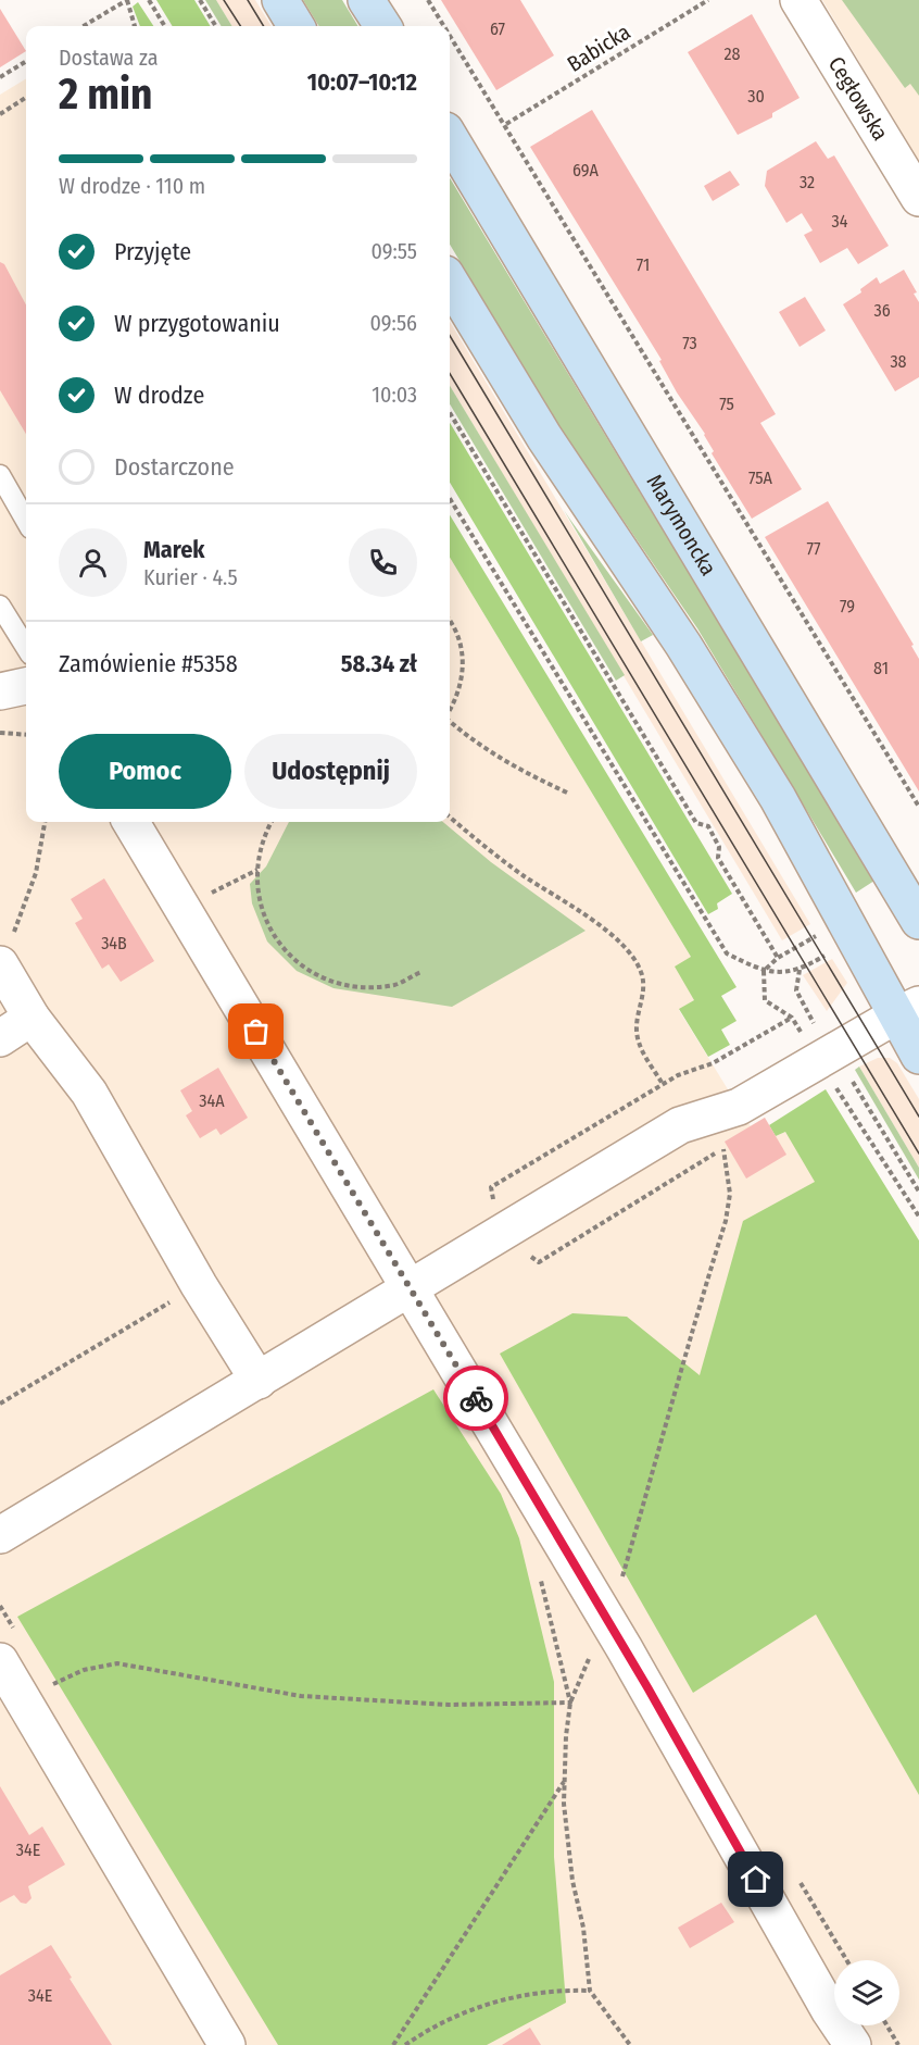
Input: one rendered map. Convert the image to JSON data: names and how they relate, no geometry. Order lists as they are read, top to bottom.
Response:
{
  "streets": {
    "main road": ["Marymoncka"],
    "street": ["Cegłowska"],
    "path": ["Babicka"]
  },
  "house_numbers": [
    "67",
    "28",
    "30",
    "69A",
    "32",
    "34",
    "71",
    "36",
    "73",
    "38",
    "75",
    "75A",
    "77",
    "79",
    "81",
    "34B",
    "34A",
    "34E",
    "34E"
  ],
  "page": {
    "heading": ["2 min", "Dostawa za", "10:07–10:12"],
    "panel": [
      "Marek",
      "Kurier · 4.5",
      "Zamówienie #5358",
      "58.34 zł"
    ],
    "bar": "W drodze · 110 m",
    "list": [
      ["Przyjęte", "09:55"],
      ["W przygotowaniu", "09:56"],
      ["W drodze", "10:03"],
      "Dostarczone"
    ],
    "buttons": ["Pomoc", "Udostępnij"]
  }
}
